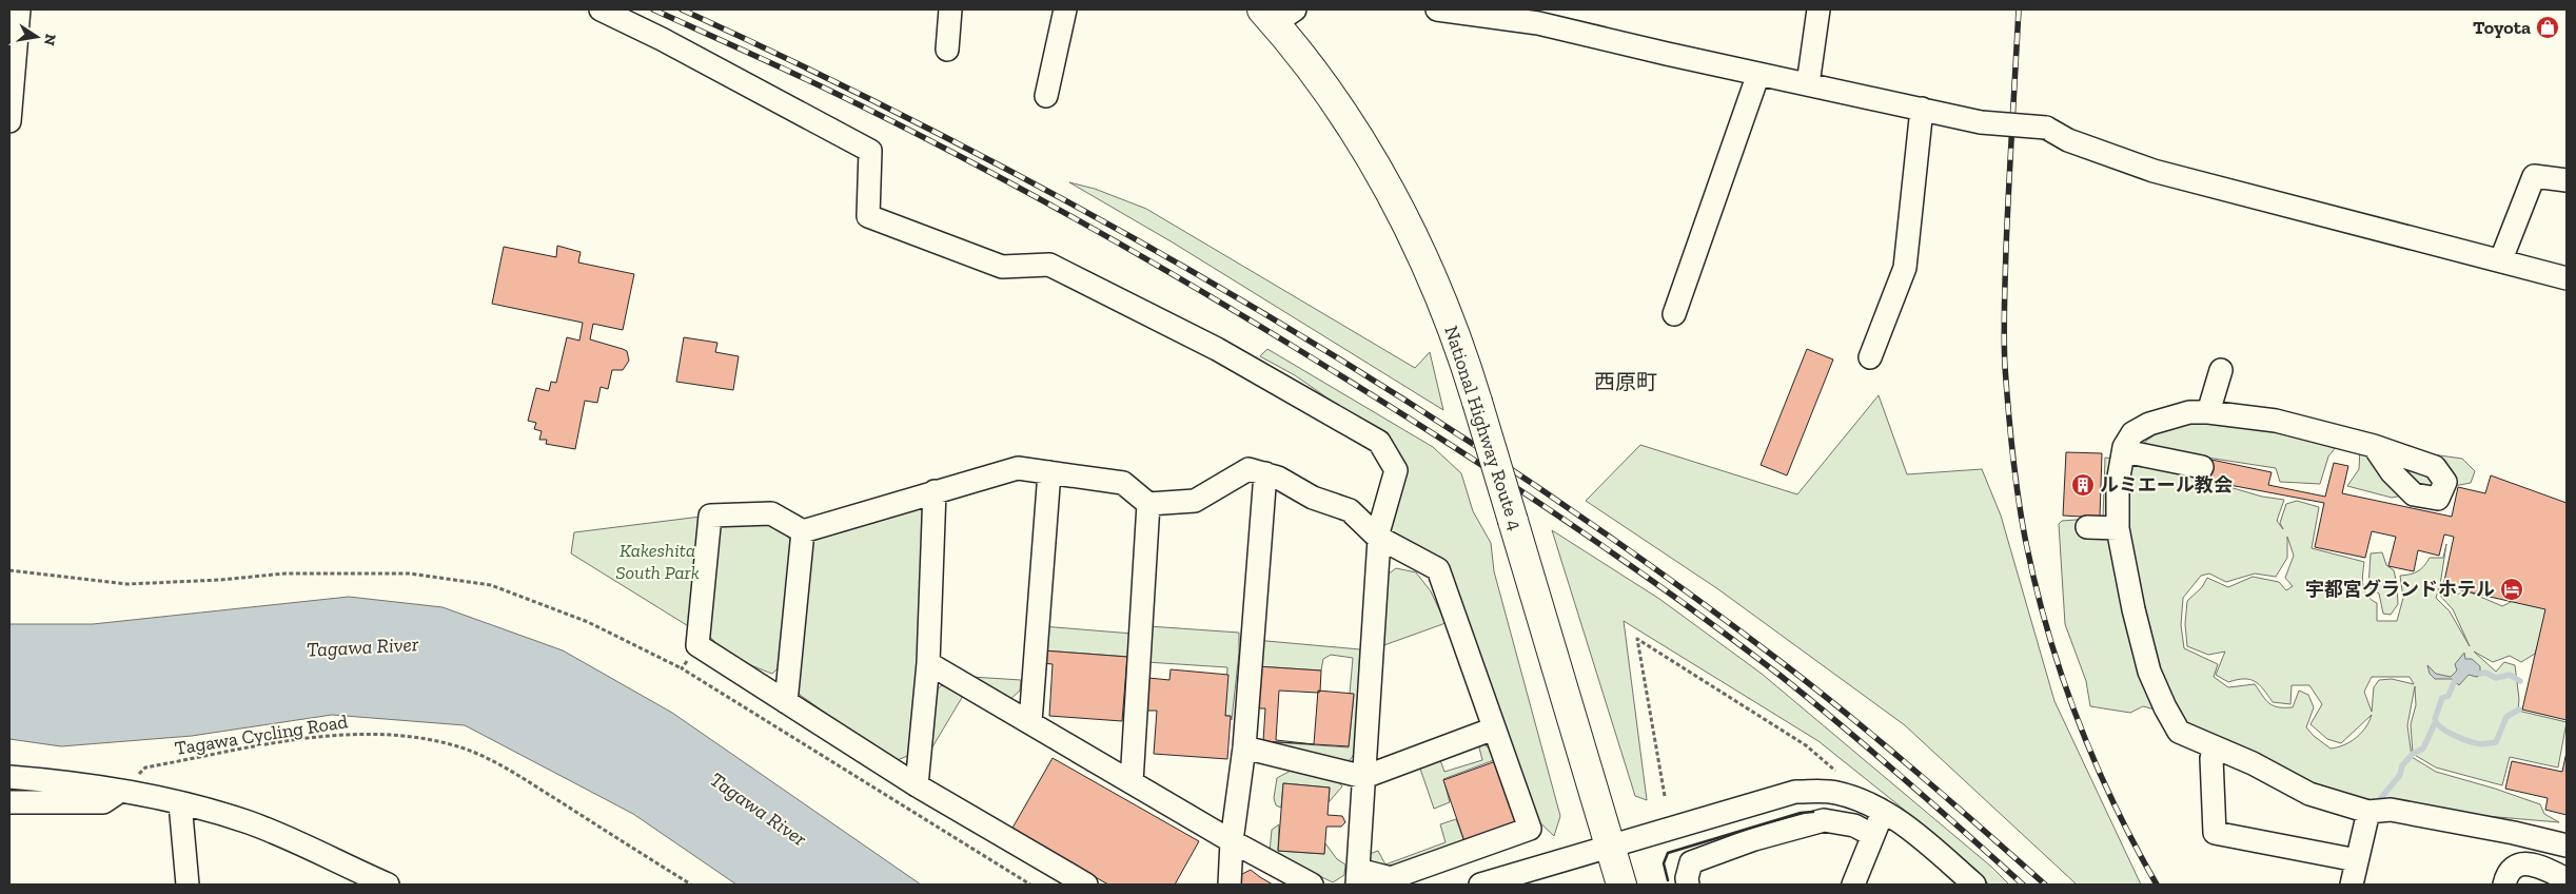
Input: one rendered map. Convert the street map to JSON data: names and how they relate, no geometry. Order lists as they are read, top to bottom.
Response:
{
  "streets": {
    "highway": ["National Highway Route 4"],
    "path": ["Tagawa Cycling Road"]
  },
  "districts": ["西原町"],
  "water": ["Tagawa River"],
  "parks": ["Kakeshita South Park"],
  "places": {
    "shop": ["Toyota"],
    "building": ["ルミエール教会"],
    "hotel": ["宇都宮グランドホテル"]
  },
  "north": "right"
}
